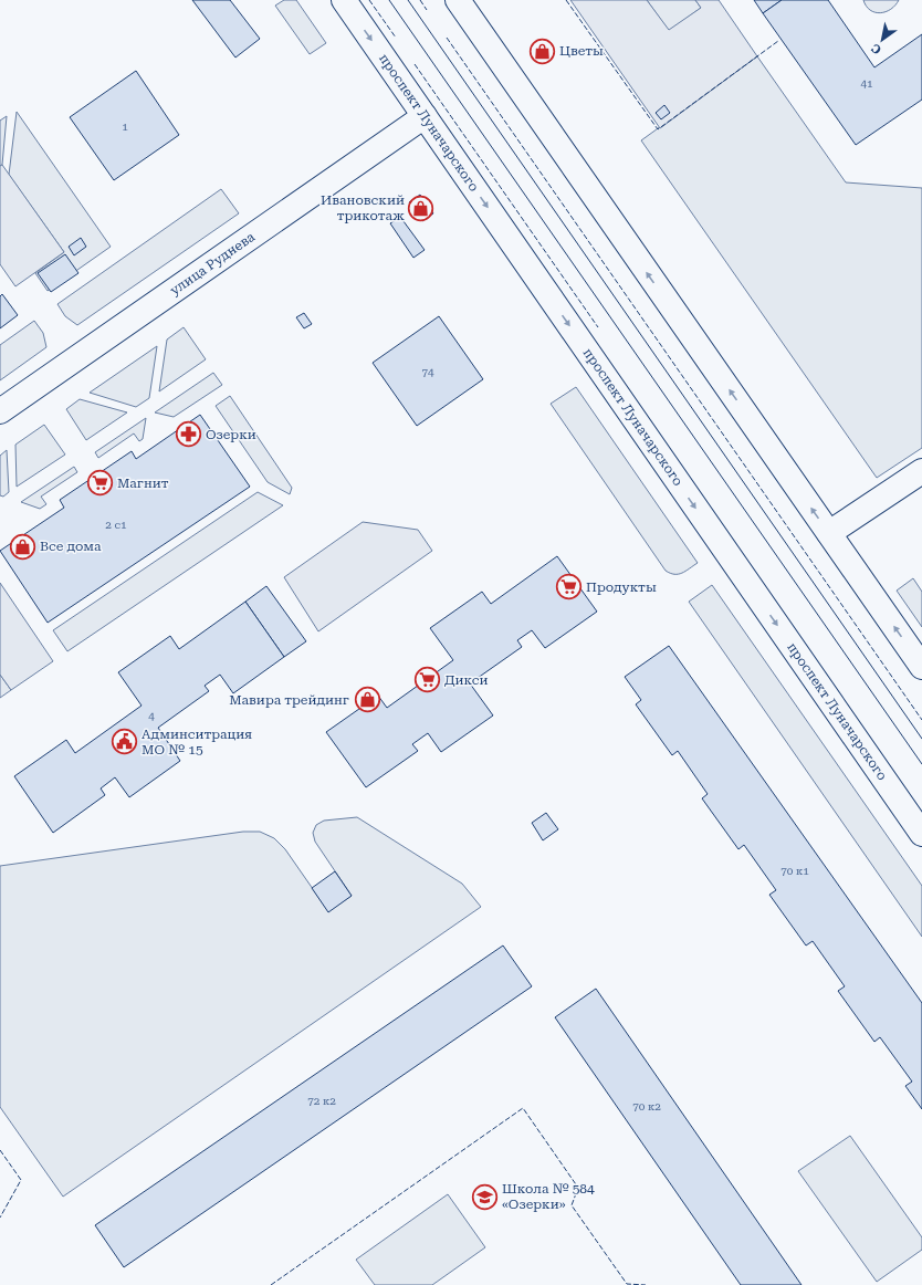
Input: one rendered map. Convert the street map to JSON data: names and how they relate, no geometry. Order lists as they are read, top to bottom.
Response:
{
  "streets": {
    "main road": ["проспект Луначарского", "улица Руднева"]
  },
  "crossings": [
    ["проспект Луначарского", "улица Руднева"]
  ],
  "places": {
    "shop": [
      "Цветы",
      "Ивановский трикотаж",
      "Все дома",
      "Мавира трейдинг"
    ],
    "pharmacy": ["Озерки"],
    "supermarket": ["Магнит", "Продукты", "Дикси"],
    "public building": ["Админситрация МО № 15"],
    "school or university": ["Школа № 584 «Озерки»"]
  },
  "house_numbers": [
    "41",
    "1",
    "74",
    "2 с1",
    "4",
    "70 к1",
    "72 к2",
    "70 к2"
  ],
  "north": "bottom left"
}
